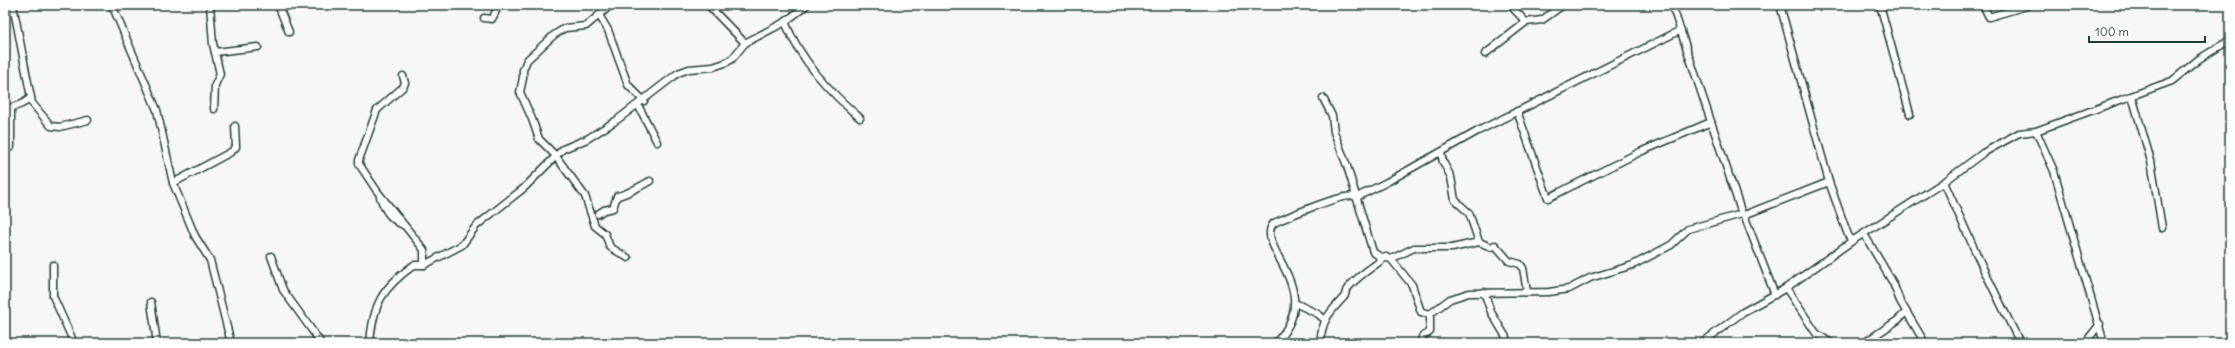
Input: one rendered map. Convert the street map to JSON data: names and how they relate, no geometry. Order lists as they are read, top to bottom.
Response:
{
  "scale_bar": "100 m"
}
